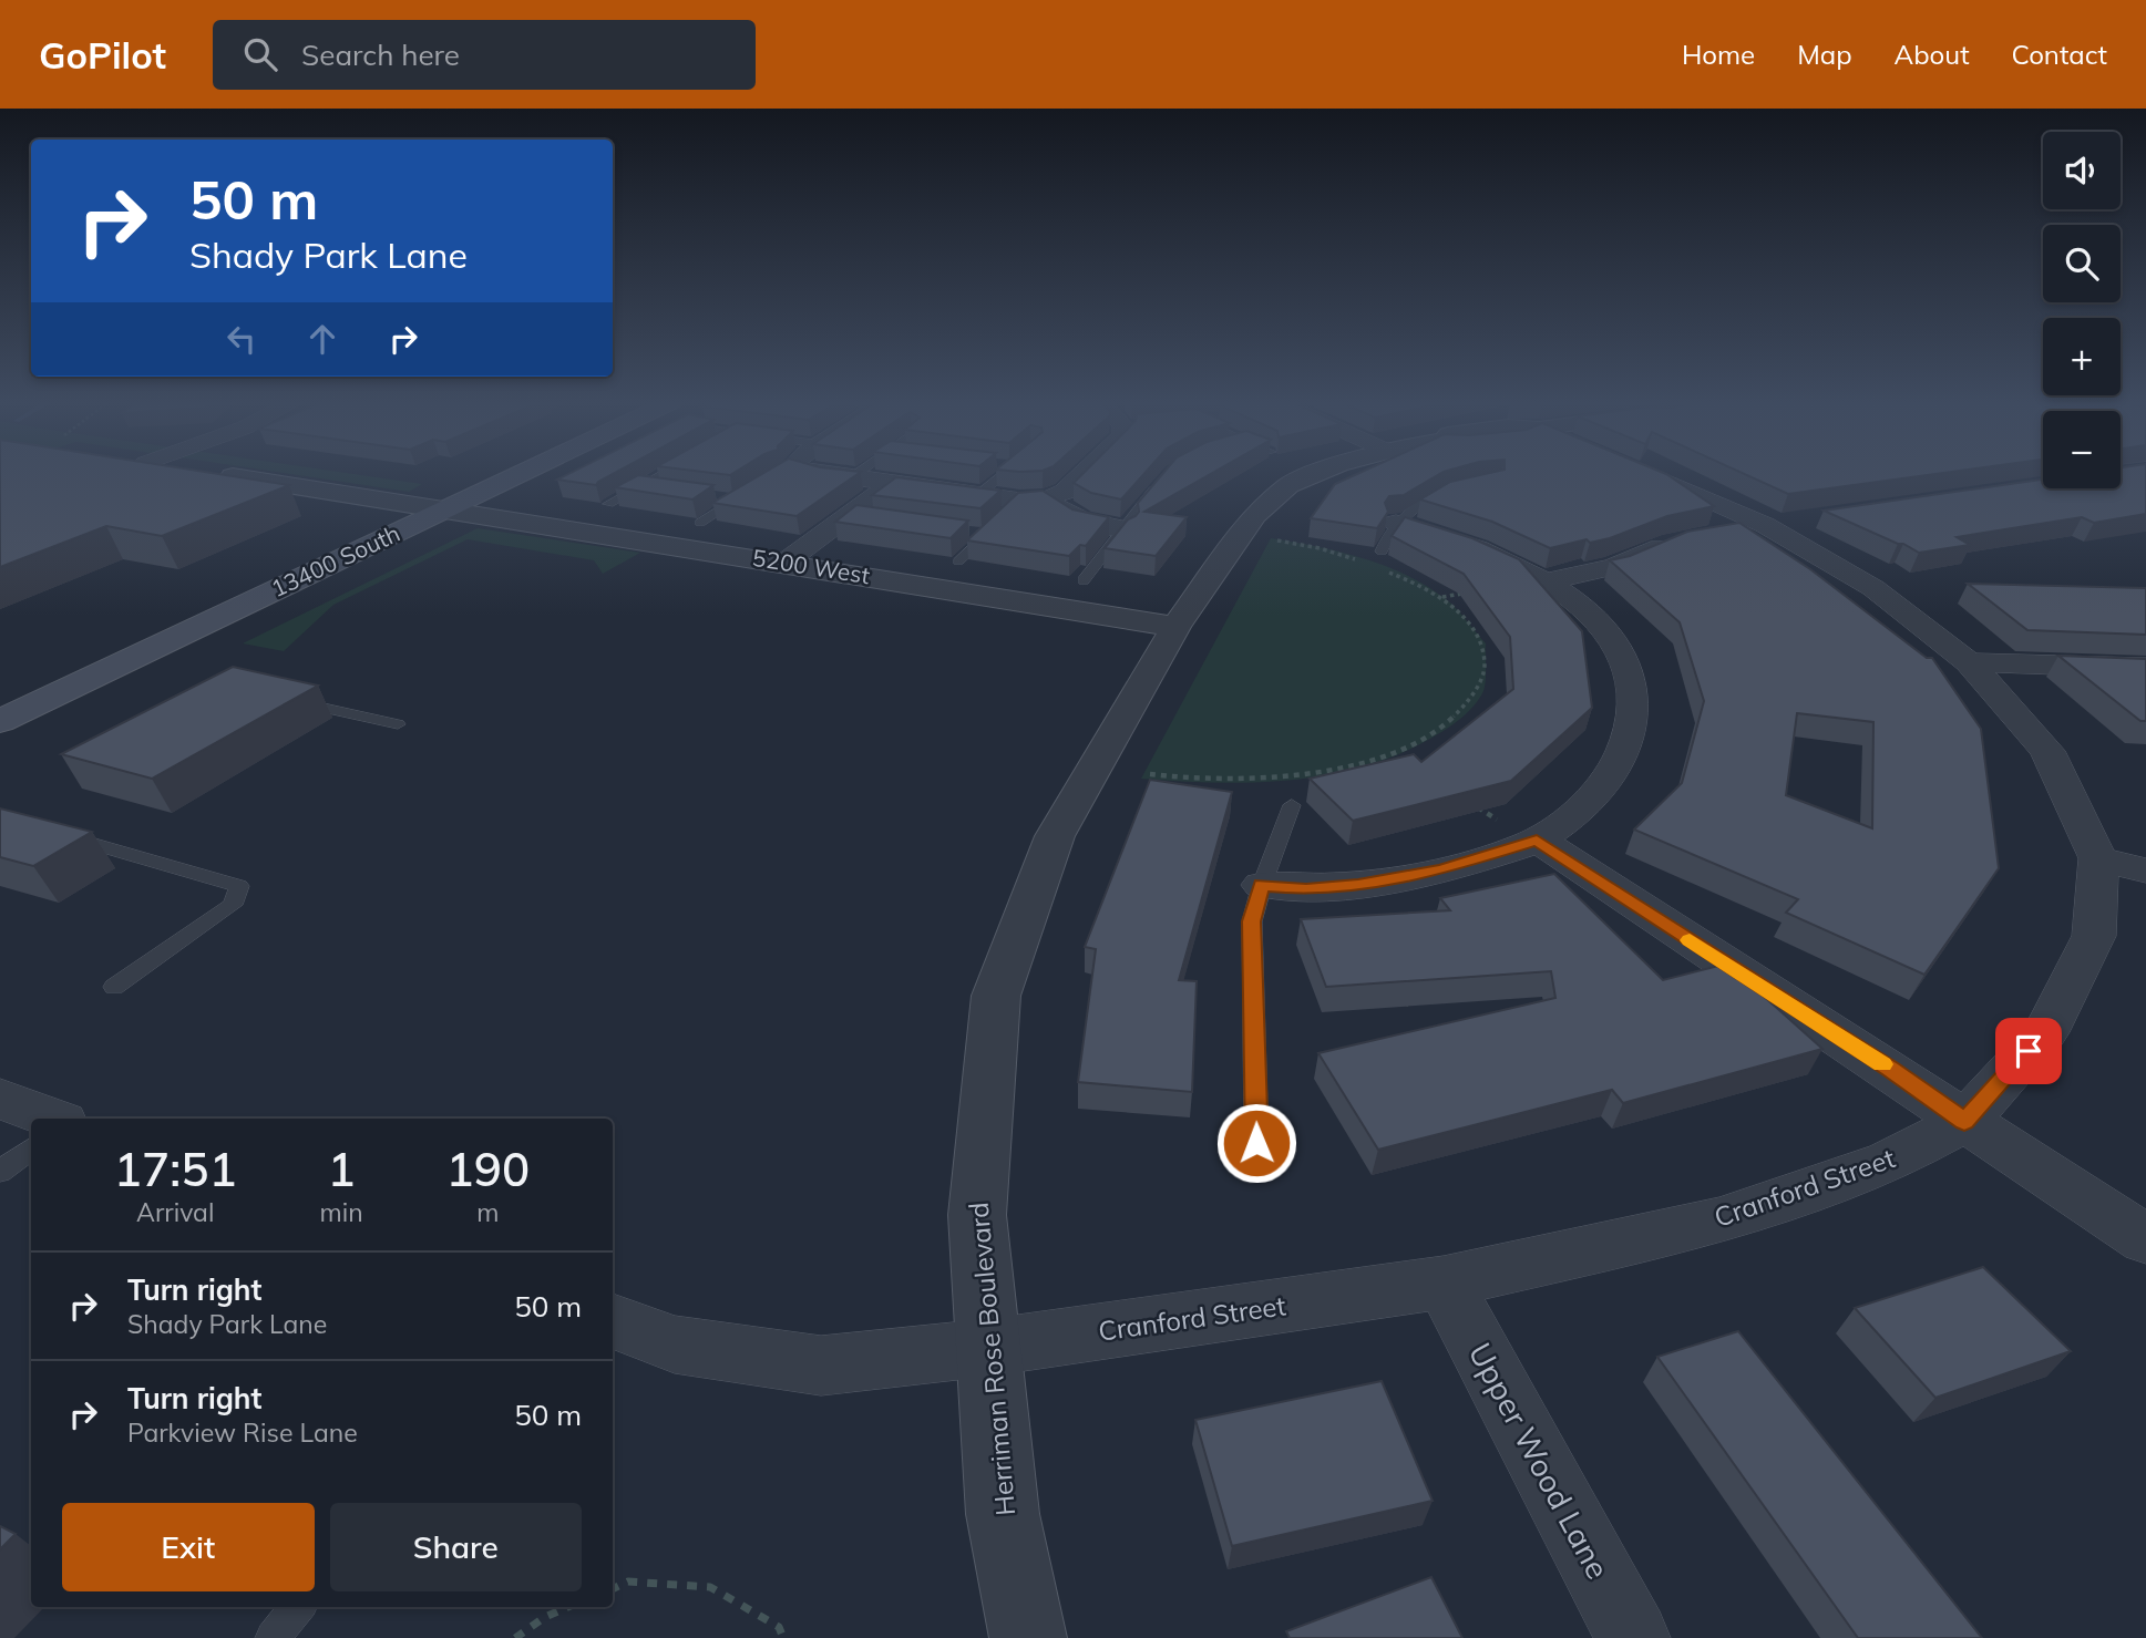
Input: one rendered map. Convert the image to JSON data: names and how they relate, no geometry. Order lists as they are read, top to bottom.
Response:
{
  "streets": {
    "main road": ["13400 South"],
    "street": [
      "5200 West",
      "Cranford Street",
      "Herriman Rose Boulevard",
      "Upper Wood Lane"
    ]
  },
  "crossings": [
    ["13400 South", "5200 West"],
    ["5200 West", "Herriman Rose Boulevard"],
    ["Cranford Street", "Herriman Rose Boulevard"],
    ["Cranford Street", "Upper Wood Lane"]
  ],
  "page": {
    "header": "GoPilot",
    "search": "Search here",
    "nav": [
      "Home",
      "Map",
      "About",
      "Contact"
    ],
    "map_buttons": ["+", "−"],
    "turn": ["50 m", "Shady Park Lane"],
    "eta": [
      "17:51",
      "Arrival",
      "1",
      "min",
      "190",
      "m"
    ],
    "list": [
      {
        "name": "Turn right",
        "note": "Shady Park Lane",
        "value": "50 m"
      },
      {
        "name": "Turn right",
        "note": "Parkview Rise Lane",
        "value": "50 m"
      }
    ],
    "buttons": ["Exit", "Share"]
  }
}
